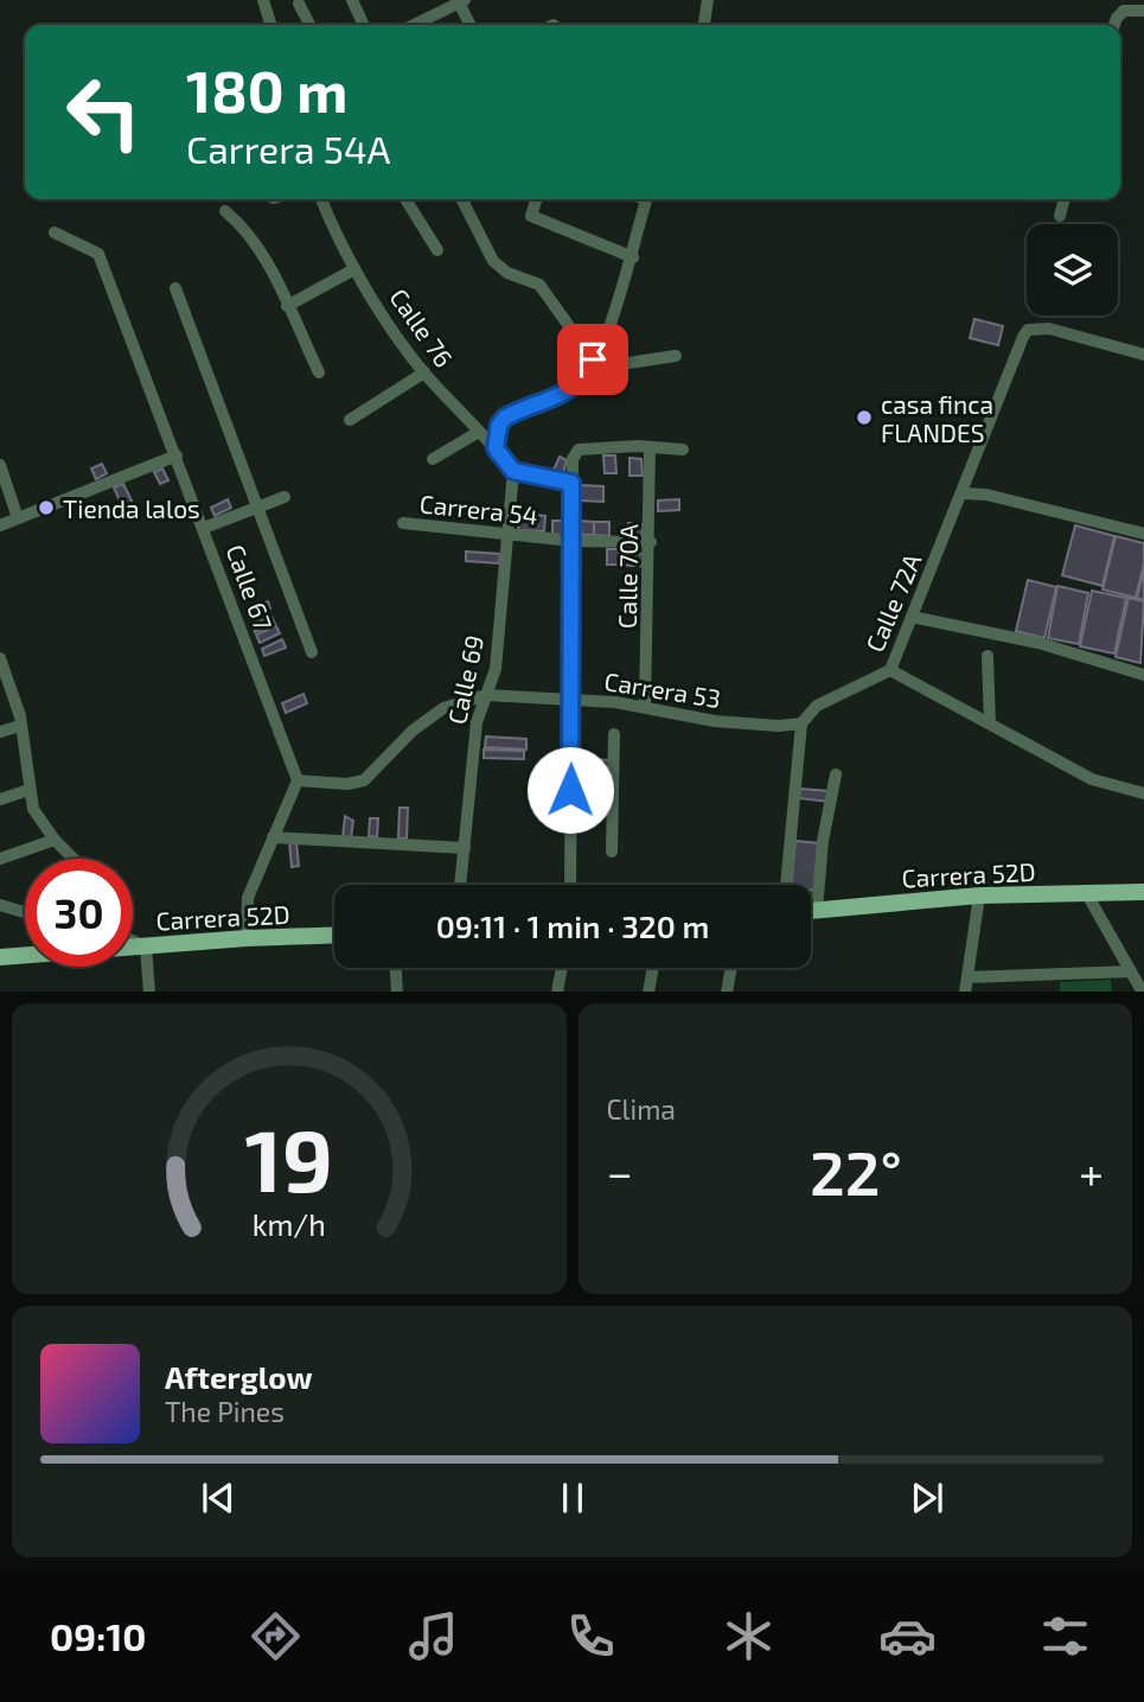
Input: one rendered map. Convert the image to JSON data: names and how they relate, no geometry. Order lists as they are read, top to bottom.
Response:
{
  "streets": {
    "main road": ["Carrera 52D"],
    "street": [
      "Calle 76",
      "Carrera 54",
      "Calle 70A",
      "Calle 67",
      "Calle 72A",
      "Calle 69",
      "Carrera 53"
    ]
  },
  "crossings": [
    ["Calle 76", "Calle 69"],
    ["Carrera 54", "Calle 70A"],
    ["Carrera 54", "Calle 69"],
    ["Calle 70A", "Carrera 53"],
    ["Calle 67", "Carrera 53"],
    ["Calle 72A", "Carrera 53"],
    ["Calle 69", "Carrera 53"]
  ],
  "places": ["casa finca FLANDES", "Tienda lalos"],
  "page": {
    "turn": ["180 m", "Carrera 54A"],
    "limit": "30",
    "trip": "09:11 · 1 min · 320 m",
    "tile": "Clima",
    "heat": ["−", "22°", "+"],
    "song": ["Afterglow", "The Pines"],
    "tabs": "09:10",
    "gauge": ["19", "km/h"]
  }
}
